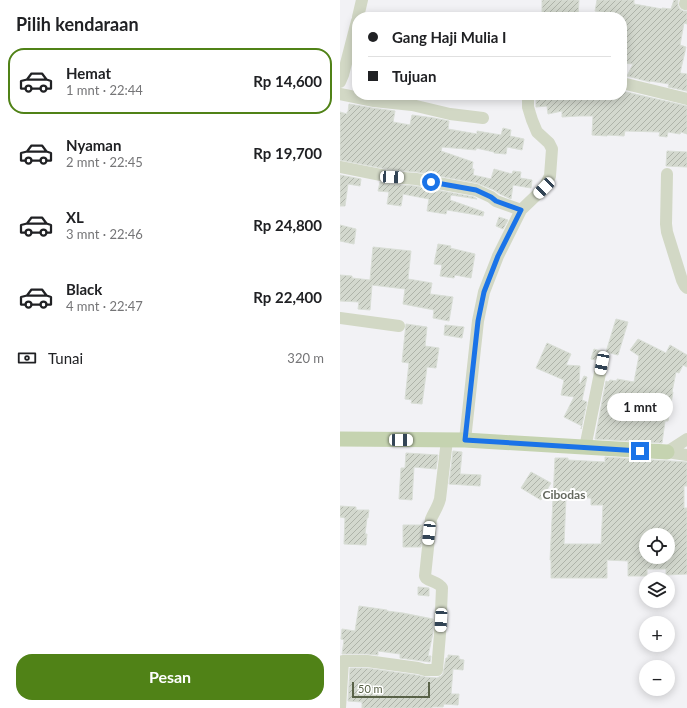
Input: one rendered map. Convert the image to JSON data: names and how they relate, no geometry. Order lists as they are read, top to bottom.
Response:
{
  "districts": ["Cibodas"],
  "scale_bar": "50 m",
  "page": {
    "heading": "Pilih kendaraan",
    "banner": ["Gang Haji Mulia I", "Tujuan"],
    "list": [
      {
        "name": "Hemat",
        "note": "1 mnt · 22:44",
        "value": "Rp 14,600"
      },
      {
        "name": "Nyaman",
        "note": "2 mnt · 22:45",
        "value": "Rp 19,700"
      },
      {
        "name": "XL",
        "note": "3 mnt · 22:46",
        "value": "Rp 24,800"
      },
      {
        "name": "Black",
        "note": "4 mnt · 22:47",
        "value": "Rp 22,400"
      }
    ],
    "pay": ["Tunai", "320 m"],
    "bubble": "1 mnt",
    "map_buttons": ["+", "−"],
    "buttons": "Pesan",
    "scale": "50 m"
  }
}
